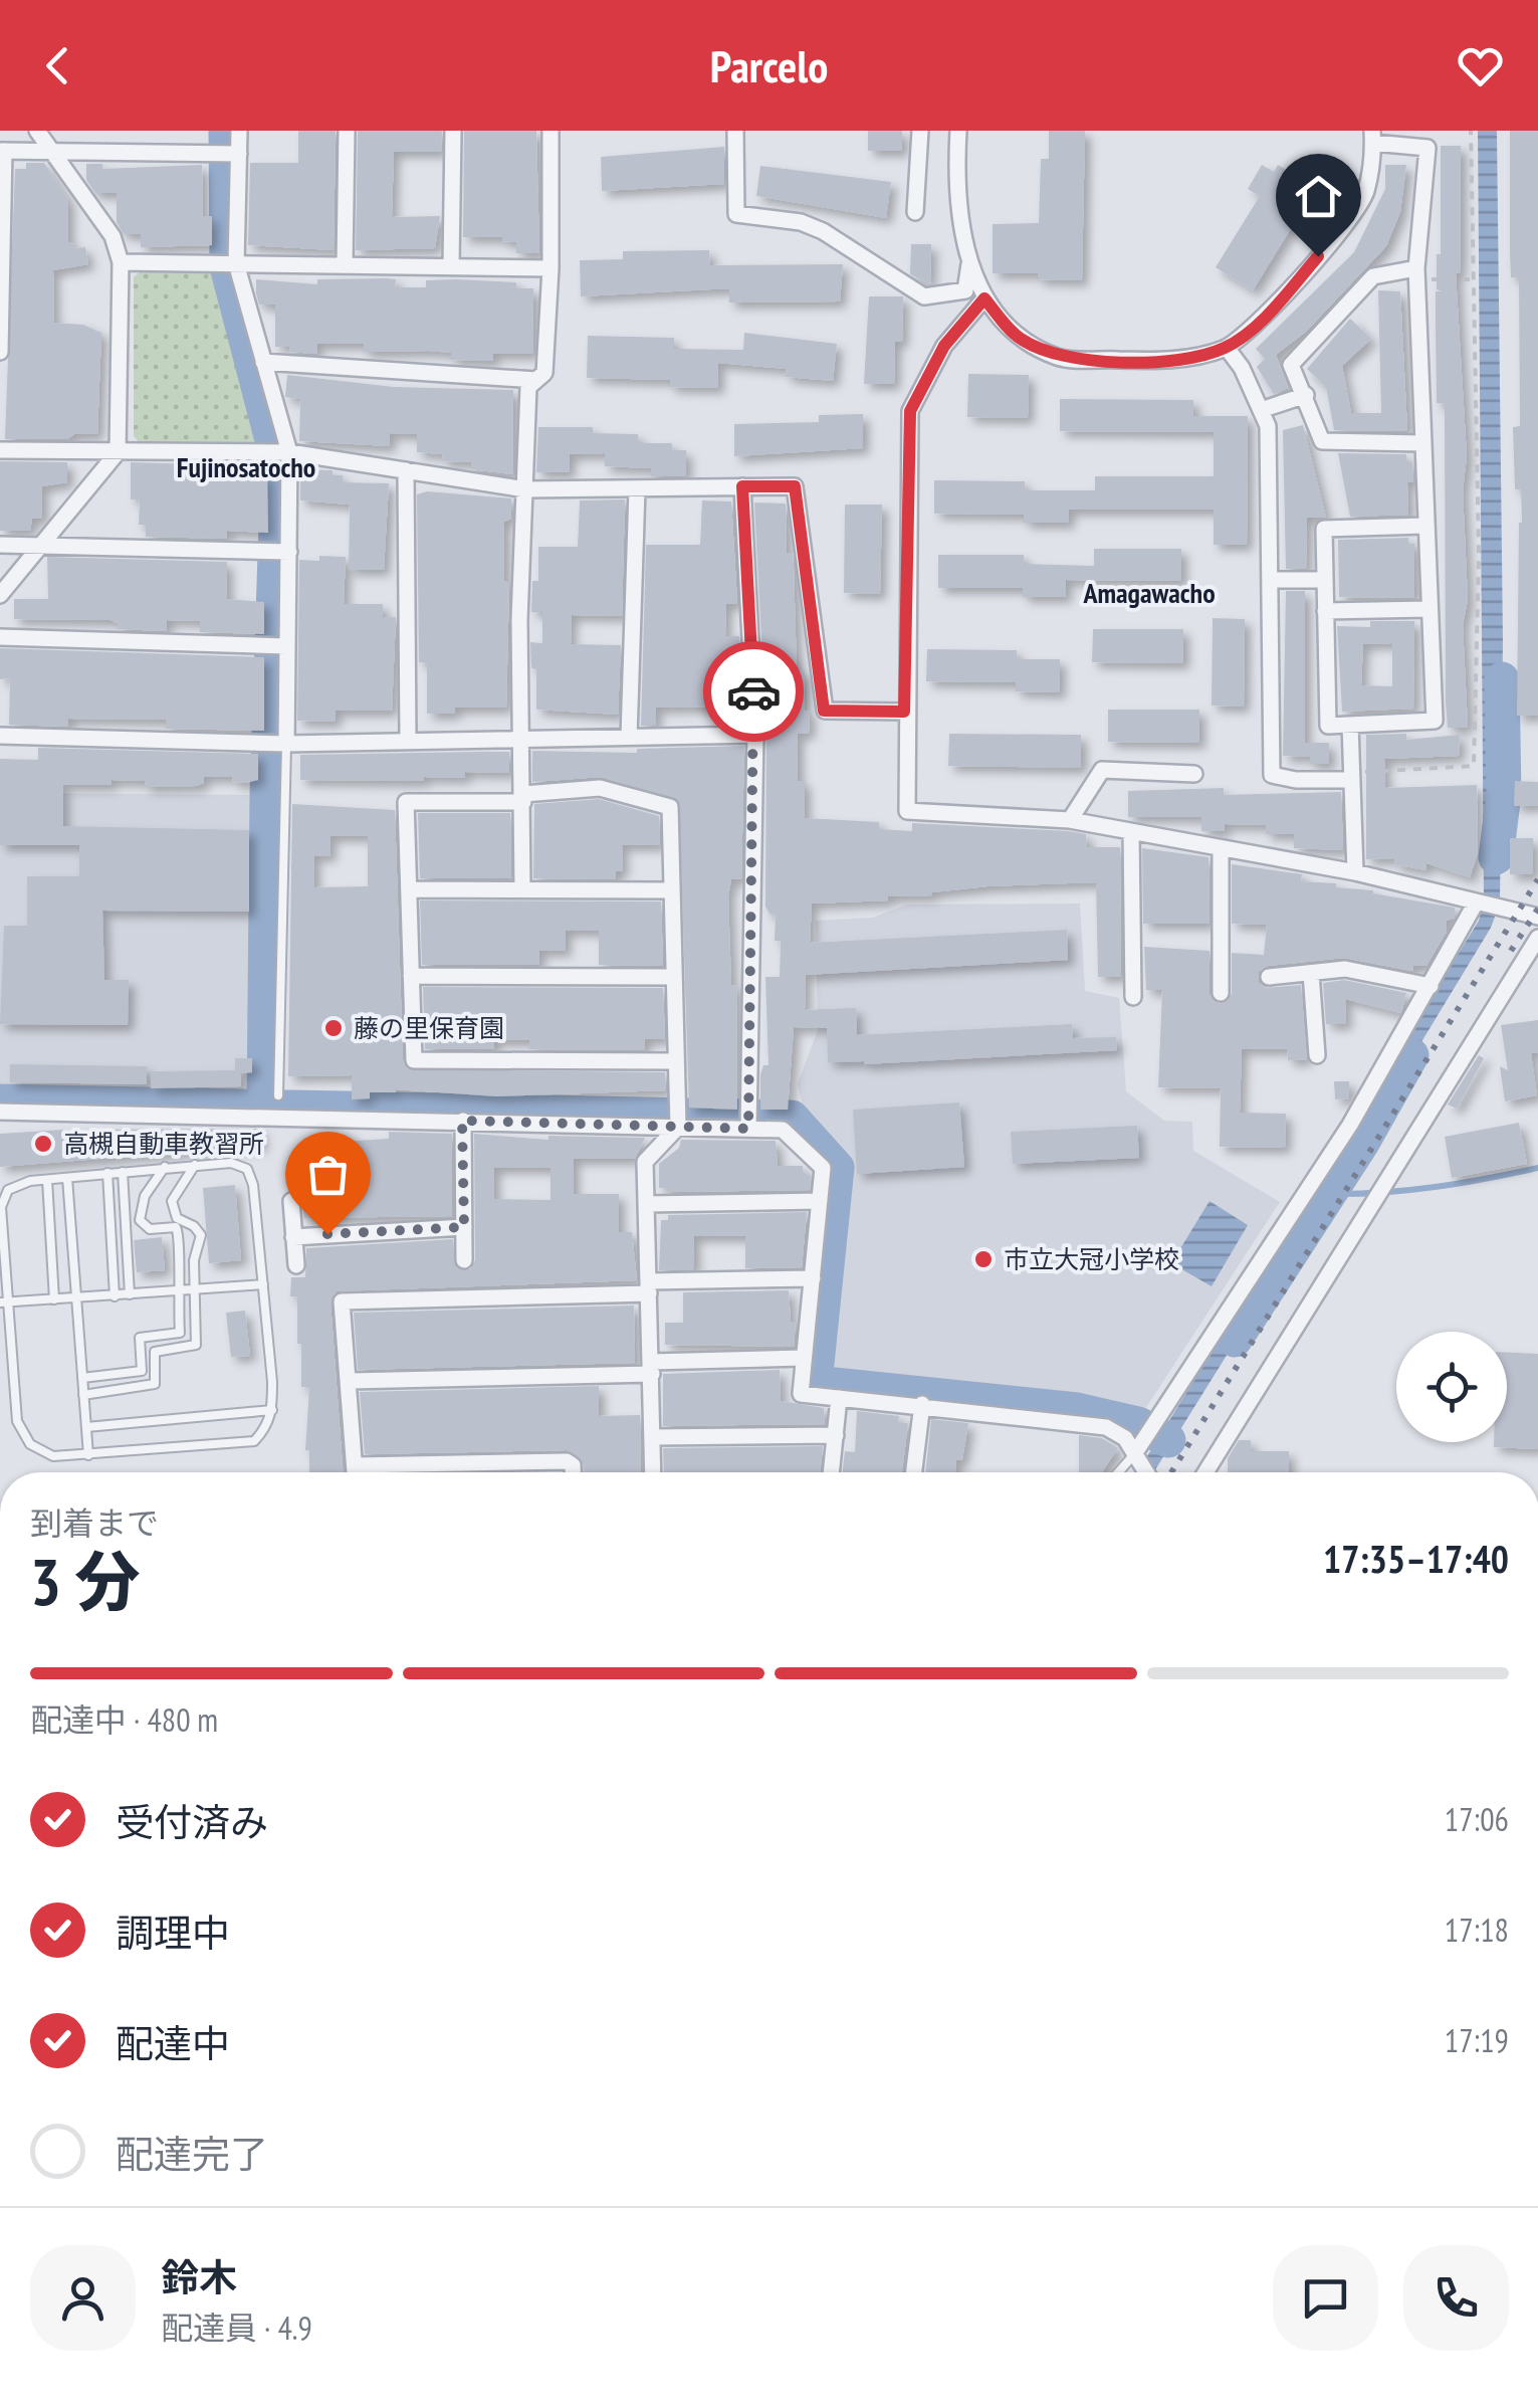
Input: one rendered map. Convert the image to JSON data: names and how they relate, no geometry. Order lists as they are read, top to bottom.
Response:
{
  "districts": ["Fujinosatocho", "Amagawacho"],
  "places": ["藤の里保育園", "高槻自動車教習所", "市立大冠小学校"],
  "page": {
    "header": "Parcelo",
    "heading": ["3 分", "到着まで", "17:35–17:40"],
    "panel": ["鈴木", "配達員 · 4.9"],
    "bar": "配達中 · 480 m",
    "list": [
      ["受付済み", "17:06"],
      ["調理中", "17:18"],
      ["配達中", "17:19"],
      "配達完了"
    ]
  }
}
